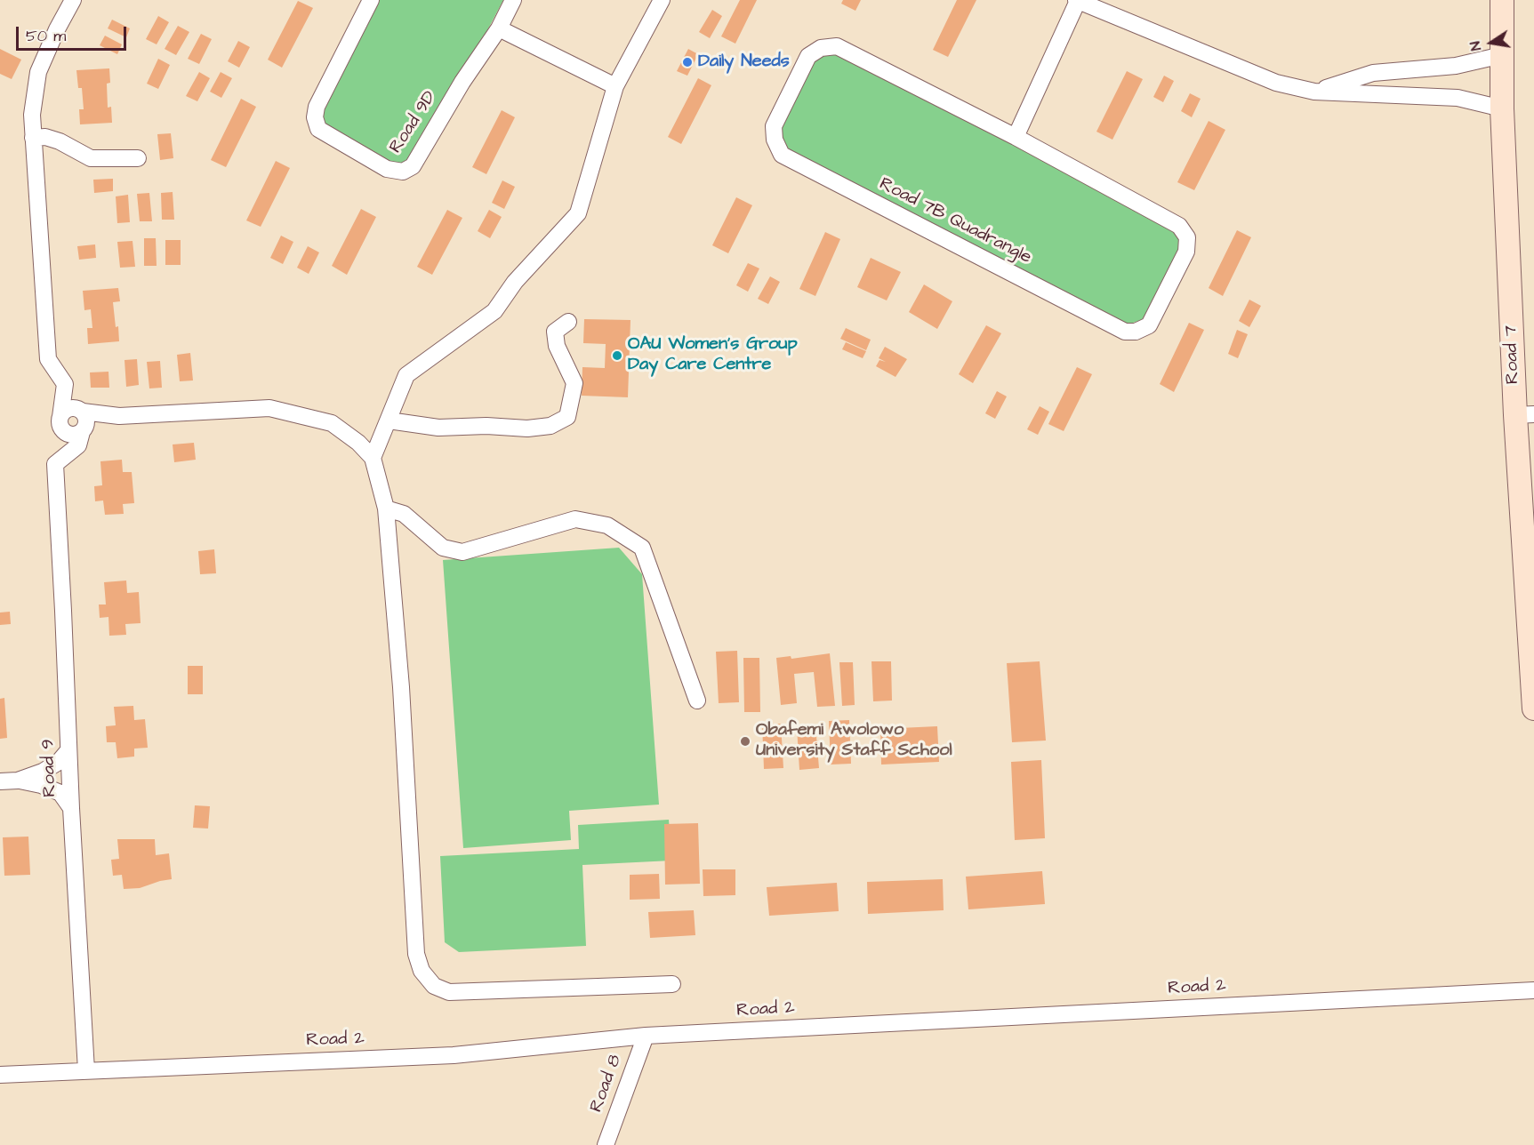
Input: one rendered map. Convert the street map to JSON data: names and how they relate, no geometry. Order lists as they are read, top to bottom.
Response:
{
  "streets": {
    "street": [
      "Road 9D",
      "Road 7B Quadrangle",
      "Road 7",
      "Road 9",
      "Road 2",
      "Road 8"
    ]
  },
  "crossings": [
    ["Road 9", "Road 2"],
    ["Road 2", "Road 8"]
  ],
  "places": ["Daily Needs", "OAU Women's Group Day Care Centre", "Obafemi Awolowo University Staff School"],
  "scale_bar": "50 m",
  "north": "left"
}
